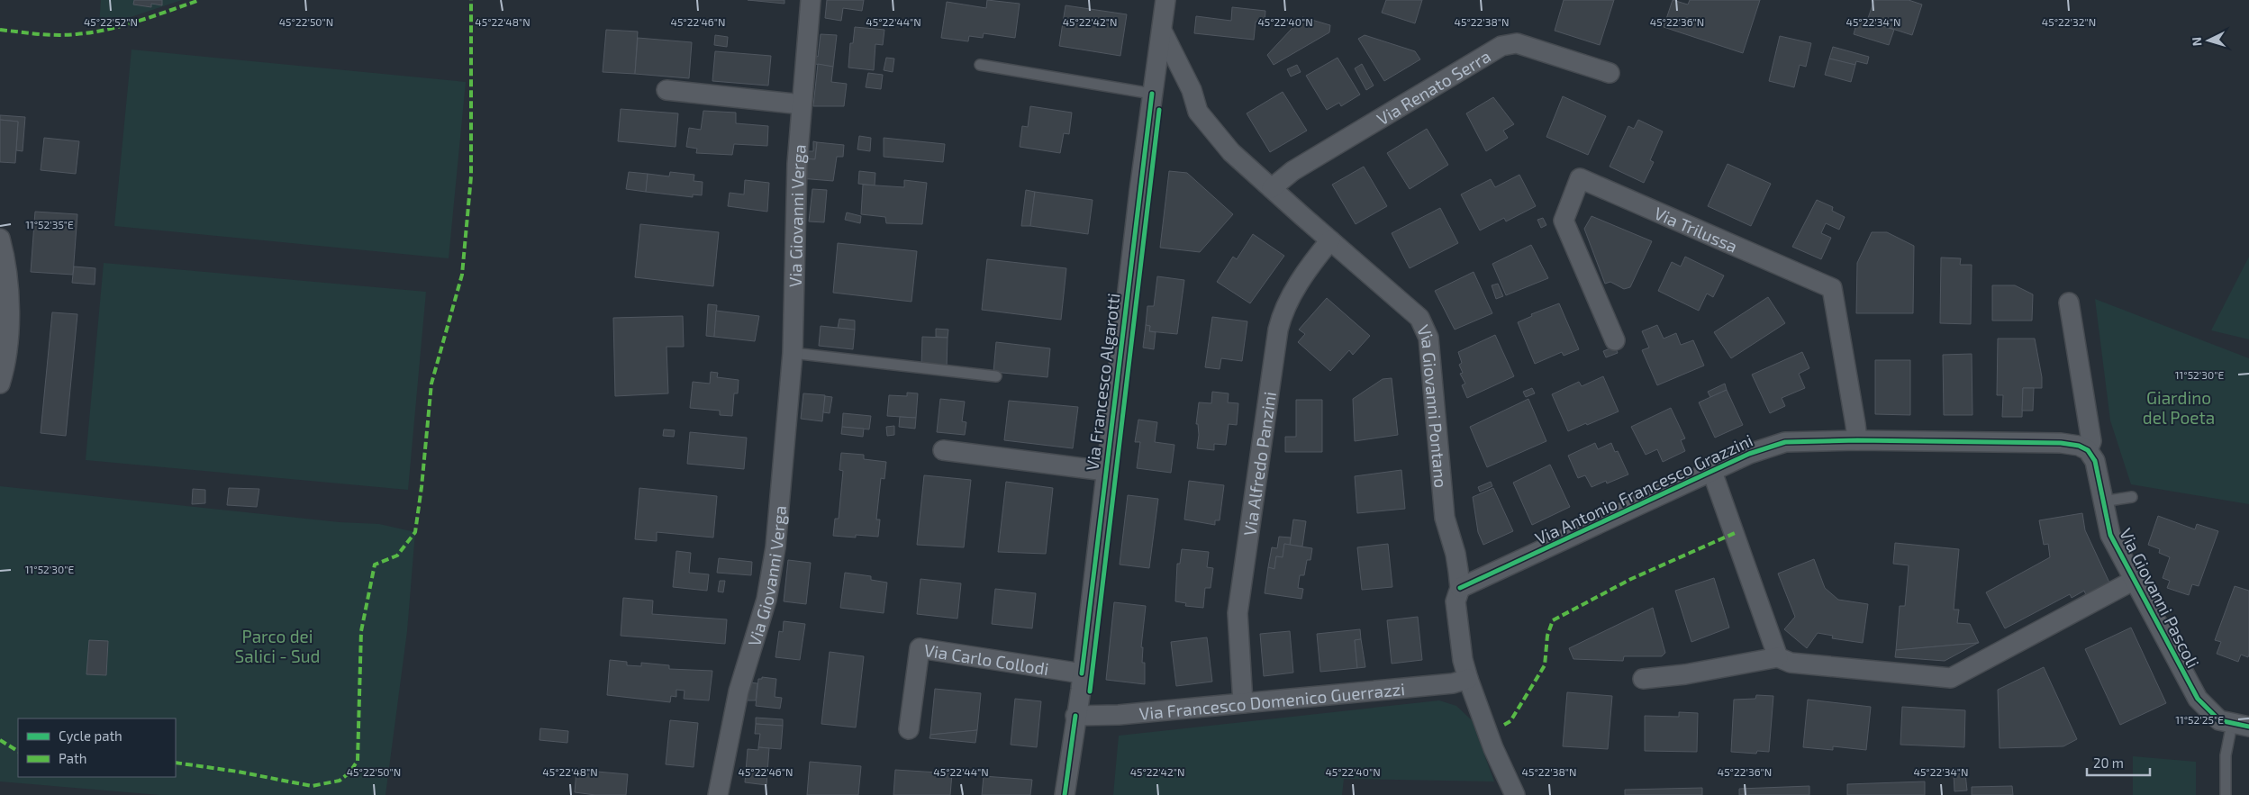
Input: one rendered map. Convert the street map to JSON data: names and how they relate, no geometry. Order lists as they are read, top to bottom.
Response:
{
  "streets": {
    "street": [
      "Via Renato Serra",
      "Via Giovanni Verga",
      "Via Trilussa",
      "Via Francesco Algarotti",
      "Via Giovanni Pontano",
      "Via Alfredo Panzini",
      "Via Antonio Francesco Grazzini",
      "Via Giovanni Pascoli",
      "Via Carlo Collodi",
      "Via Francesco Domenico Guerrazzi"
    ]
  },
  "crossings": [
    ["Via Renato Serra", "Via Giovanni Pontano"],
    ["Via Trilussa", "Via Antonio Francesco Grazzini"],
    ["Via Francesco Algarotti", "Via Giovanni Pontano"],
    ["Via Francesco Algarotti", "Via Carlo Collodi"],
    ["Via Francesco Algarotti", "Via Francesco Domenico Guerrazzi"],
    ["Via Giovanni Pontano", "Via Alfredo Panzini"],
    ["Via Giovanni Pontano", "Via Antonio Francesco Grazzini"],
    ["Via Giovanni Pontano", "Via Francesco Domenico Guerrazzi"],
    ["Via Alfredo Panzini", "Via Francesco Domenico Guerrazzi"],
    ["Via Antonio Francesco Grazzini", "Via Giovanni Pascoli"]
  ],
  "parks": ["Giardino del Poeta", "Parco dei Salici - Sud"],
  "legend": ["Cycle path", "Path"],
  "scale_bar": "20 m",
  "north": "left",
  "coordinates": [
    "45°22'52\"N",
    "45°22'50\"N",
    "45°22'48\"N",
    "45°22'46\"N",
    "45°22'44\"N",
    "45°22'42\"N",
    "45°22'40\"N",
    "45°22'38\"N",
    "45°22'36\"N",
    "45°22'34\"N",
    "45°22'32\"N",
    "11°52'35\"E",
    "11°52'30\"E",
    "11°52'25\"E"
  ]
}
